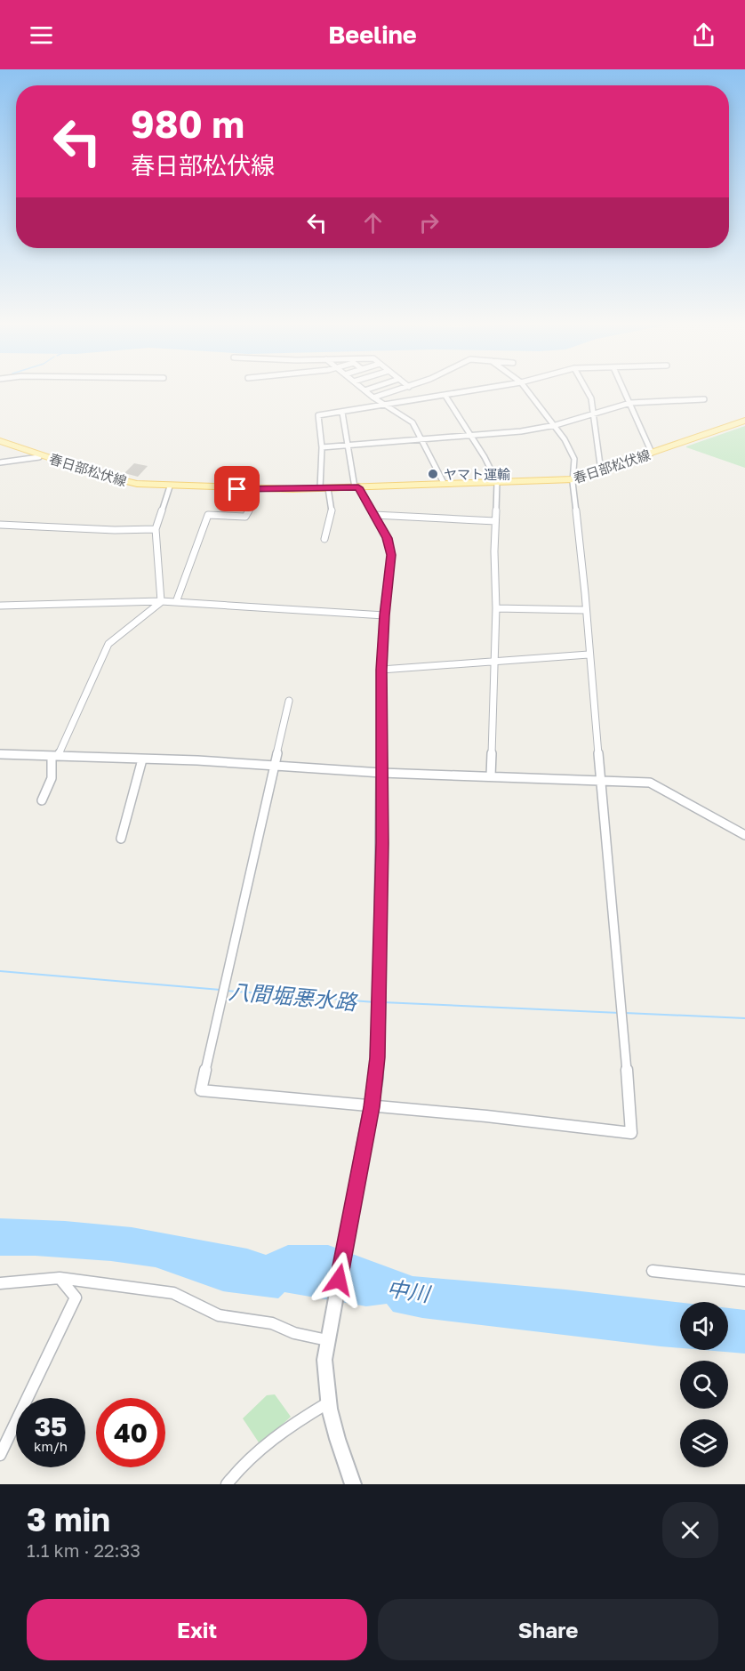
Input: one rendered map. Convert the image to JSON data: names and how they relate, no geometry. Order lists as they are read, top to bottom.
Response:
{
  "streets": {
    "main road": ["春日部松伏線"]
  },
  "water": ["八間堀悪水路", "中川"],
  "places": ["ヤマト運輸"],
  "page": {
    "header": "Beeline",
    "turn": ["980 m", "春日部松伏線"],
    "speed": "35 km/h",
    "limit": "40",
    "heading": ["3 min", "1.1 km · 22:33"],
    "buttons": ["Exit", "Share"]
  }
}
